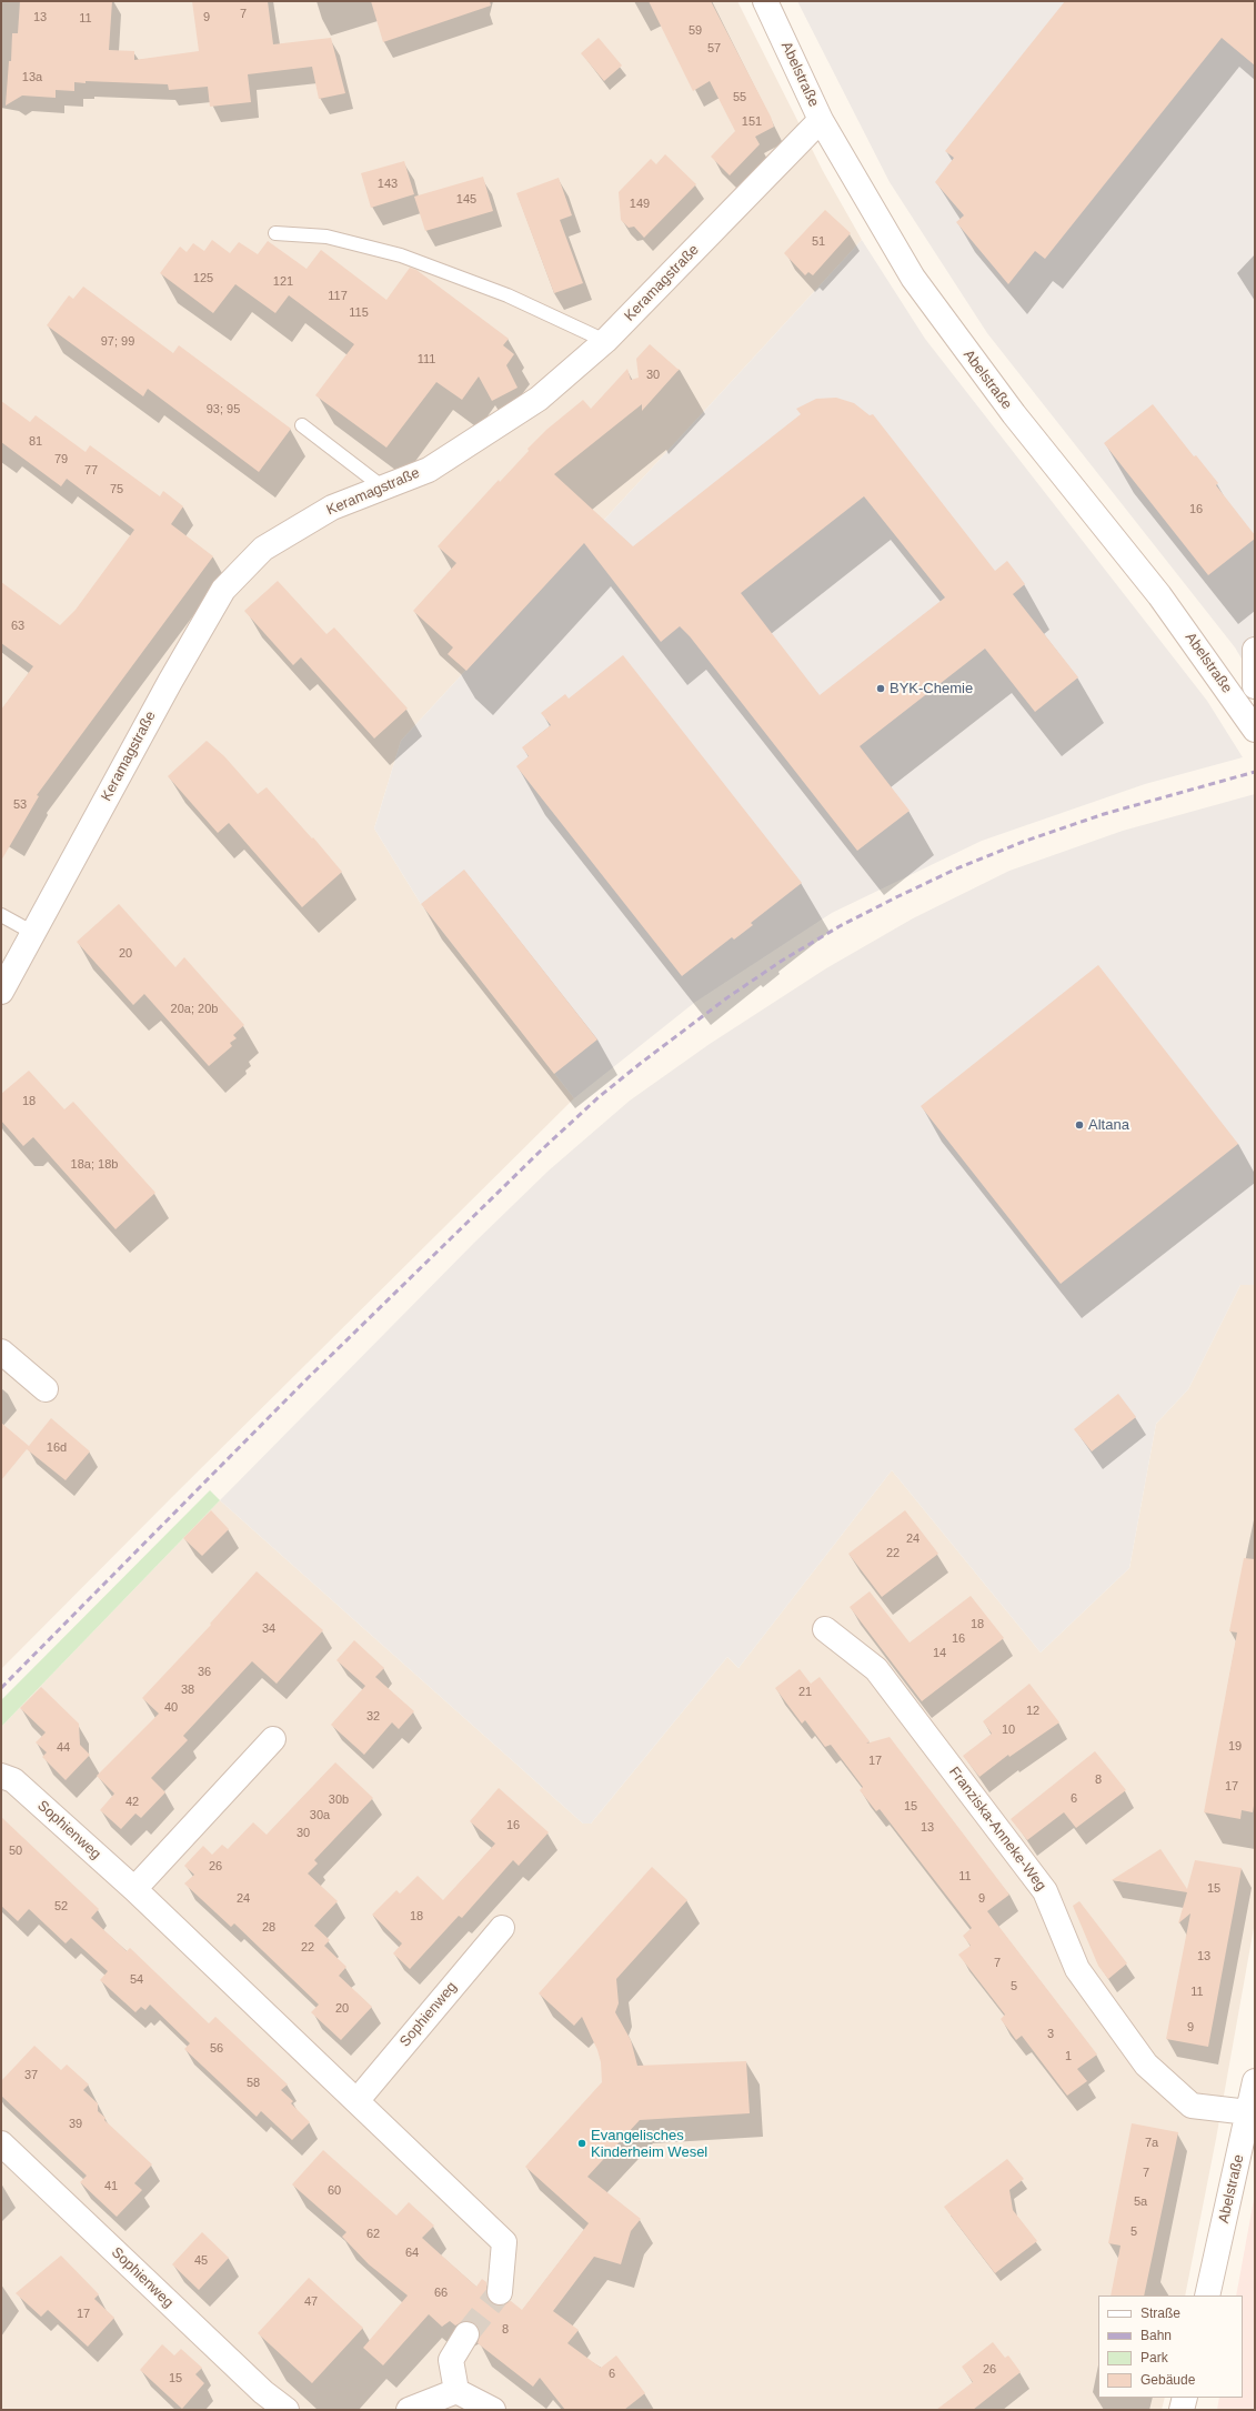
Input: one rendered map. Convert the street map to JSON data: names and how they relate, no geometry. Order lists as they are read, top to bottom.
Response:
{
  "streets": {
    "street": [
      "Abelstraße",
      "Keramagstraße",
      "Franziska-Anneke-Weg",
      "Sophienweg"
    ]
  },
  "crossings": [
    ["Abelstraße", "Keramagstraße"],
    ["Abelstraße", "Franziska-Anneke-Weg"]
  ],
  "places": ["BYK-Chemie", "Altana", "Evangelisches Kinderheim Wesel"],
  "house_numbers": [
    "7",
    "13",
    "9",
    "11",
    "59",
    "57",
    "13a",
    "55",
    "151",
    "143",
    "145",
    "149",
    "51",
    "125",
    "121",
    "117",
    "115",
    "97; 99",
    "111",
    "30",
    "93; 95",
    "81",
    "79",
    "77",
    "75",
    "16",
    "63",
    "53",
    "20",
    "20a; 20b",
    "18",
    "18a; 18b",
    "16d",
    "24",
    "22",
    "18",
    "34",
    "16",
    "14",
    "36",
    "38",
    "21",
    "40",
    "12",
    "32",
    "10",
    "19",
    "44",
    "17",
    "8",
    "17",
    "6",
    "30b",
    "42",
    "15",
    "30a",
    "16",
    "13",
    "30",
    "50",
    "26",
    "11",
    "15",
    "24",
    "9",
    "52",
    "18",
    "28",
    "22",
    "13",
    "7",
    "54",
    "5",
    "11",
    "20",
    "9",
    "3",
    "56",
    "1",
    "37",
    "58",
    "39",
    "7a",
    "7",
    "41",
    "60",
    "5a",
    "5",
    "62",
    "64",
    "45",
    "66",
    "47",
    "17",
    "8",
    "26",
    "6",
    "15"
  ],
  "legend": [
    "Straße",
    "Bahn",
    "Park",
    "Gebäude"
  ]
}
